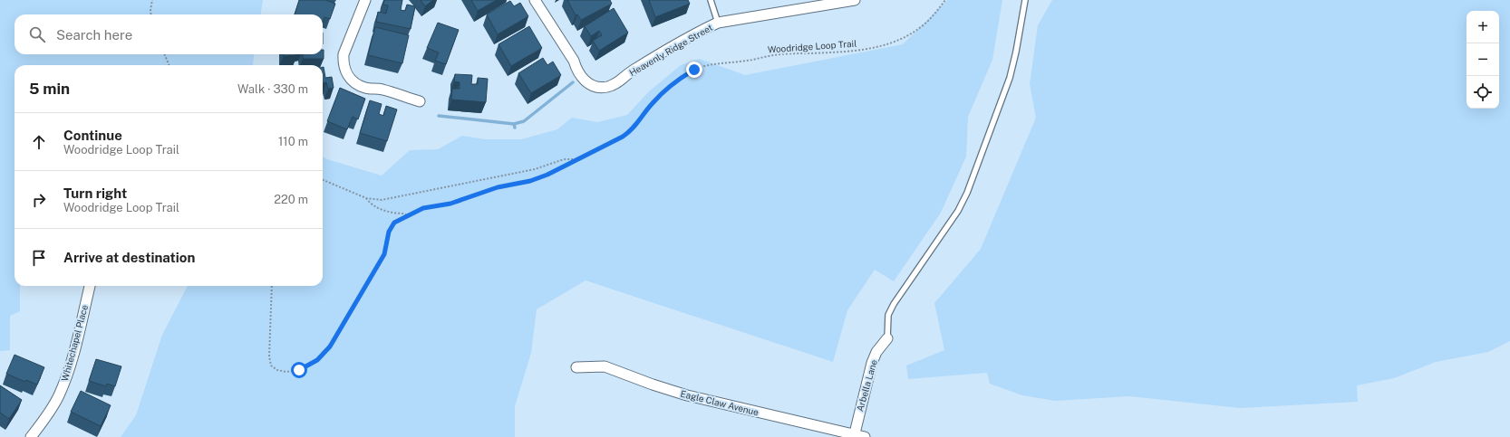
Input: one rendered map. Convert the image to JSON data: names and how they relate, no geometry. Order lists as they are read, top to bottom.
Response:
{
  "streets": {
    "street": [
      "Heavenly Ridge Street",
      "Whitechapel Place",
      "Arbella Lane",
      "Eagle Claw Avenue"
    ],
    "path": ["Woodridge Loop Trail"]
  },
  "crossings": [
    ["Arbella Lane", "Eagle Claw Avenue"]
  ],
  "page": {
    "map_buttons": ["+", "−"],
    "search": "Search here",
    "heading": ["5 min", "Walk · 330 m"],
    "list": [
      ["Continue", "Woodridge Loop Trail", "110 m"],
      ["Turn right", "Woodridge Loop Trail", "220 m"],
      "Arrive at destination"
    ]
  }
}
